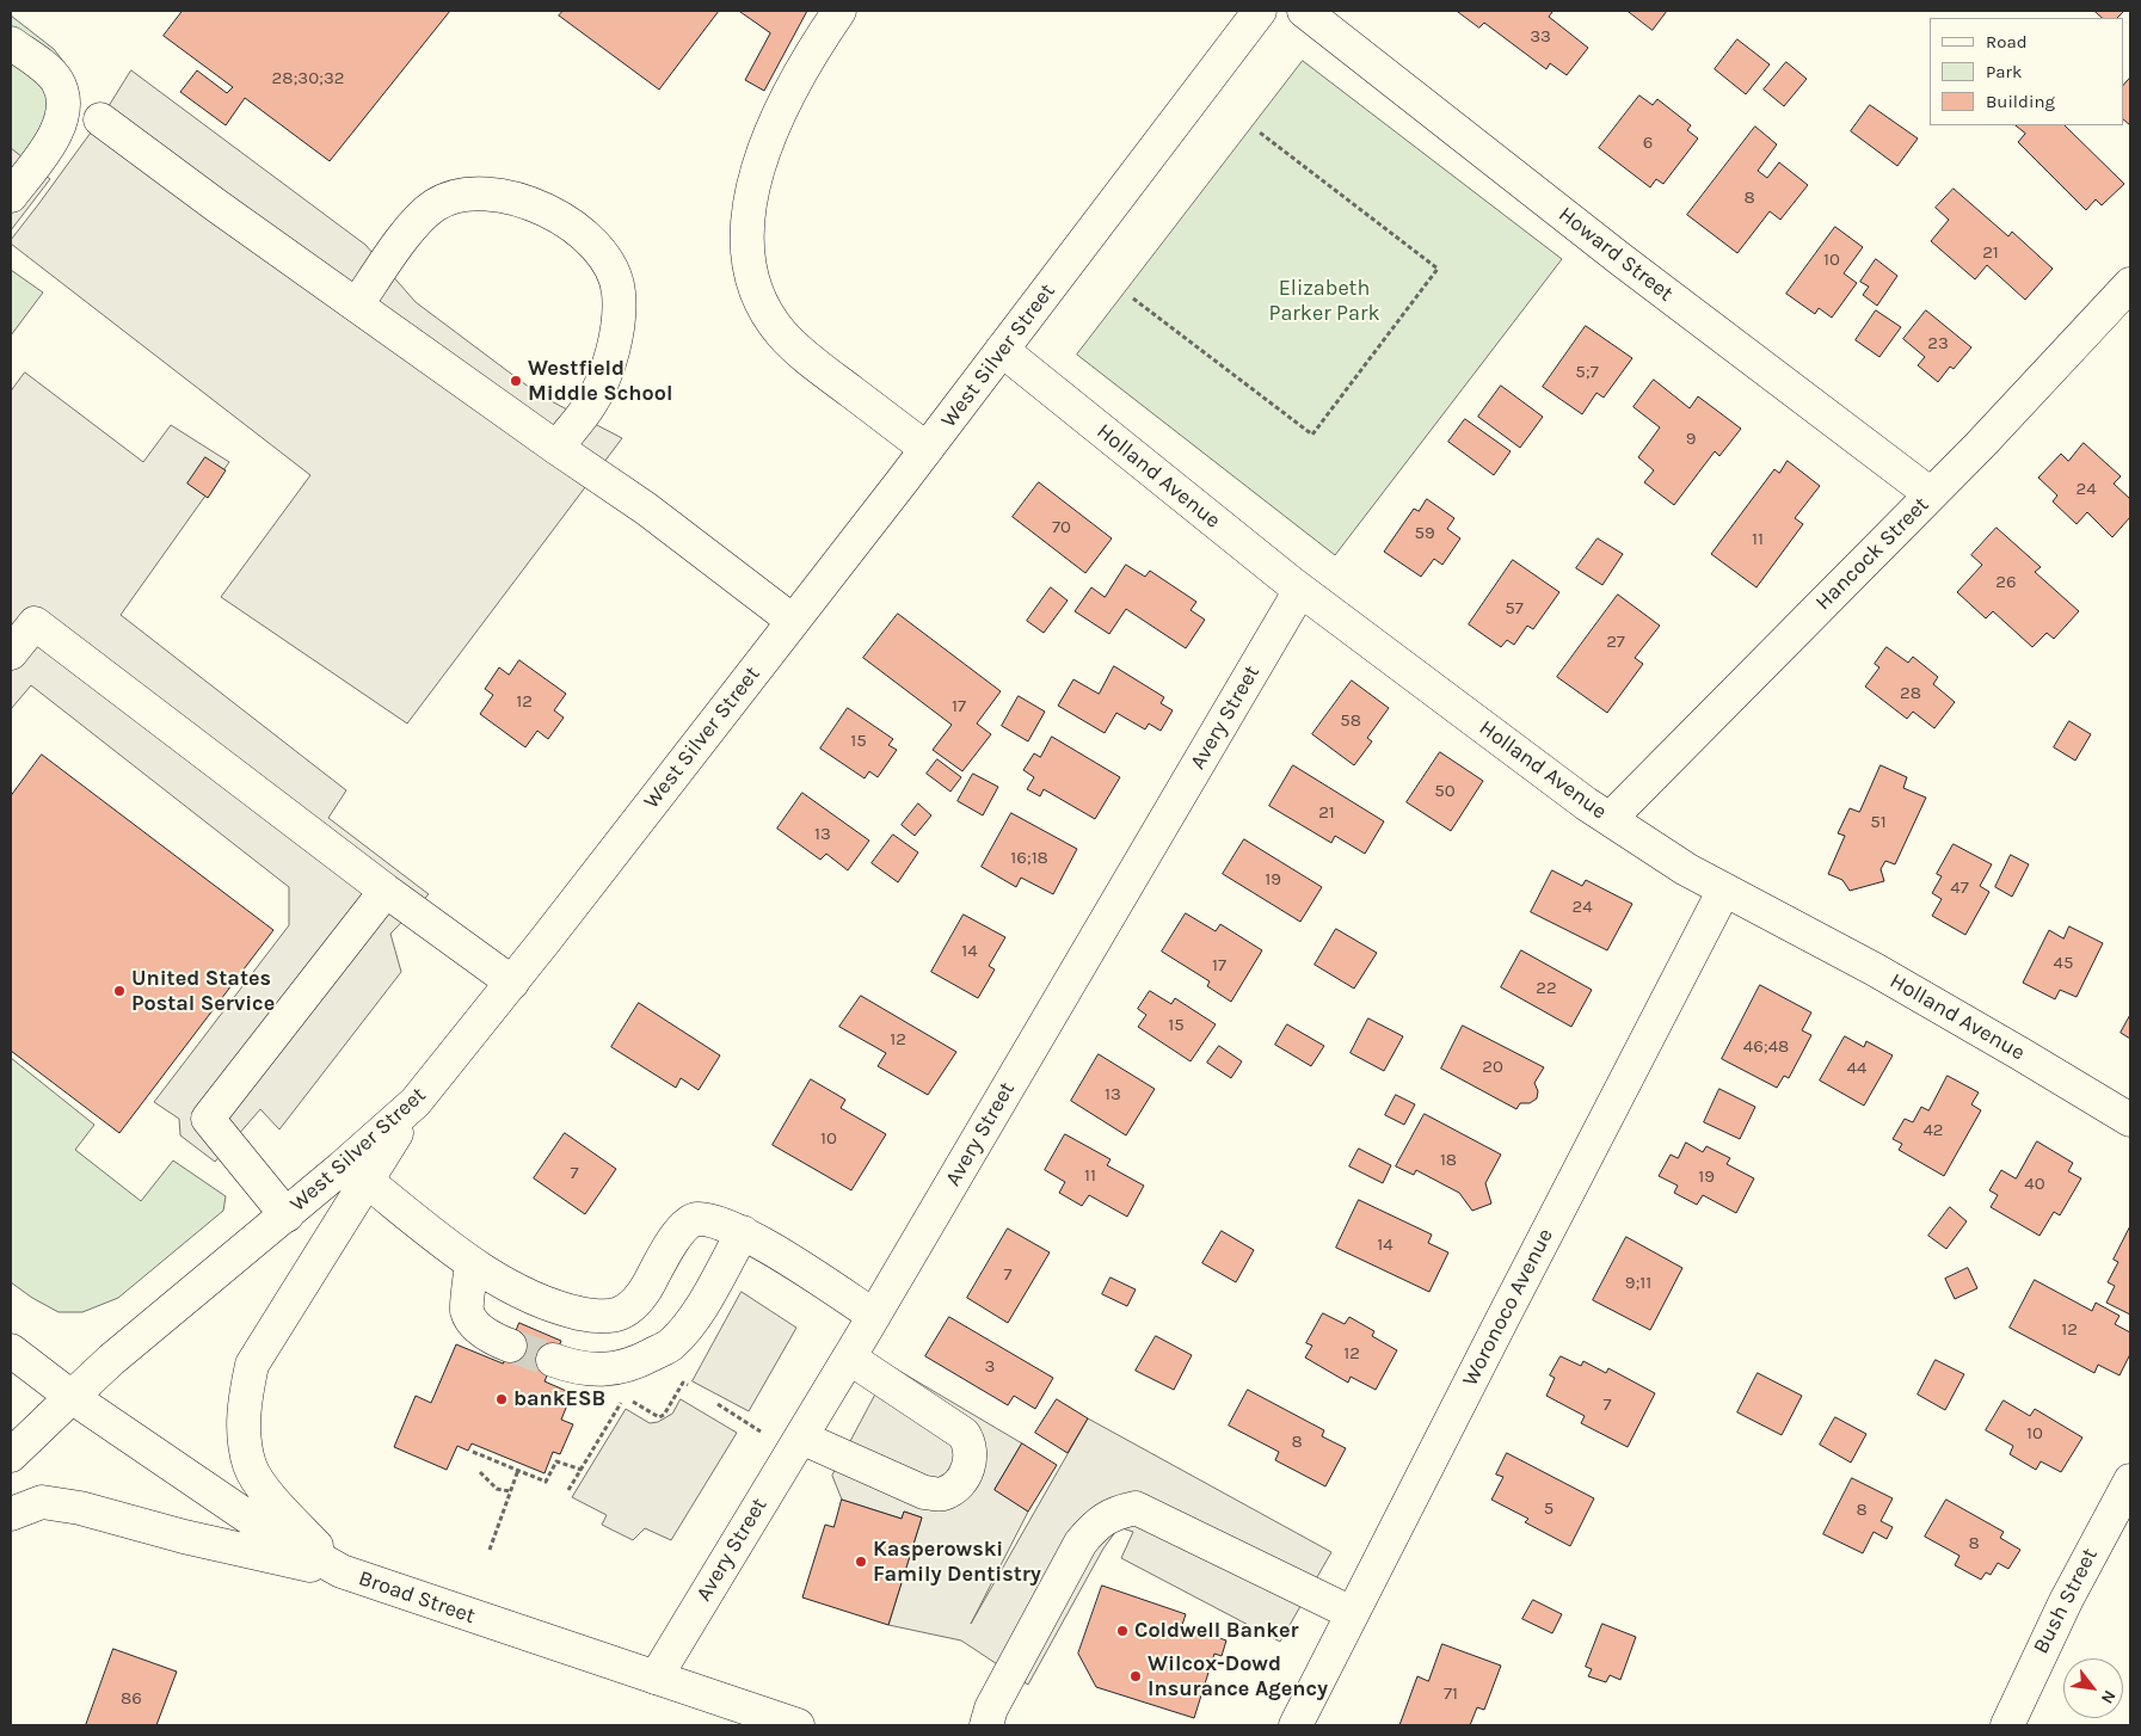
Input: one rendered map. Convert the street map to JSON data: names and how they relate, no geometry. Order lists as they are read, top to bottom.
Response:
{
  "streets": {
    "main road": [
      "Howard Street",
      "West Silver Street",
      "Holland Avenue",
      "Hancock Street",
      "Avery Street",
      "Woronoco Avenue",
      "Broad Street",
      "Bush Street"
    ]
  },
  "crossings": [
    ["Howard Street", "Hancock Street"],
    ["West Silver Street", "Holland Avenue"],
    ["West Silver Street", "Broad Street"],
    ["Holland Avenue", "Hancock Street"],
    ["Holland Avenue", "Avery Street"],
    ["Holland Avenue", "Woronoco Avenue"],
    ["Avery Street", "Broad Street"]
  ],
  "parks": ["Elizabeth Parker Park"],
  "places": [
    "Westfield Middle School",
    "United States Postal Service",
    "bankESB",
    "Kasperowski Family Dentistry",
    "Coldwell Banker",
    "Wilcox-Dowd Insurance Agency"
  ],
  "house_numbers": [
    "33",
    "28;30;32",
    "6",
    "8",
    "21",
    "10",
    "23",
    "5;7",
    "9",
    "24",
    "70",
    "59",
    "11",
    "26",
    "57",
    "27",
    "28",
    "12",
    "17",
    "58",
    "15",
    "50",
    "21",
    "51",
    "13",
    "16;18",
    "19",
    "47",
    "24",
    "14",
    "45",
    "17",
    "22",
    "15",
    "12",
    "46;48",
    "20",
    "44",
    "13",
    "42",
    "10",
    "18",
    "7",
    "11",
    "19",
    "40",
    "14",
    "7",
    "9;11",
    "12",
    "12",
    "3",
    "7",
    "10",
    "8",
    "5",
    "8",
    "8",
    "71",
    "86"
  ],
  "legend": ["Road", "Park", "Building"],
  "north": "bottom right"
}
